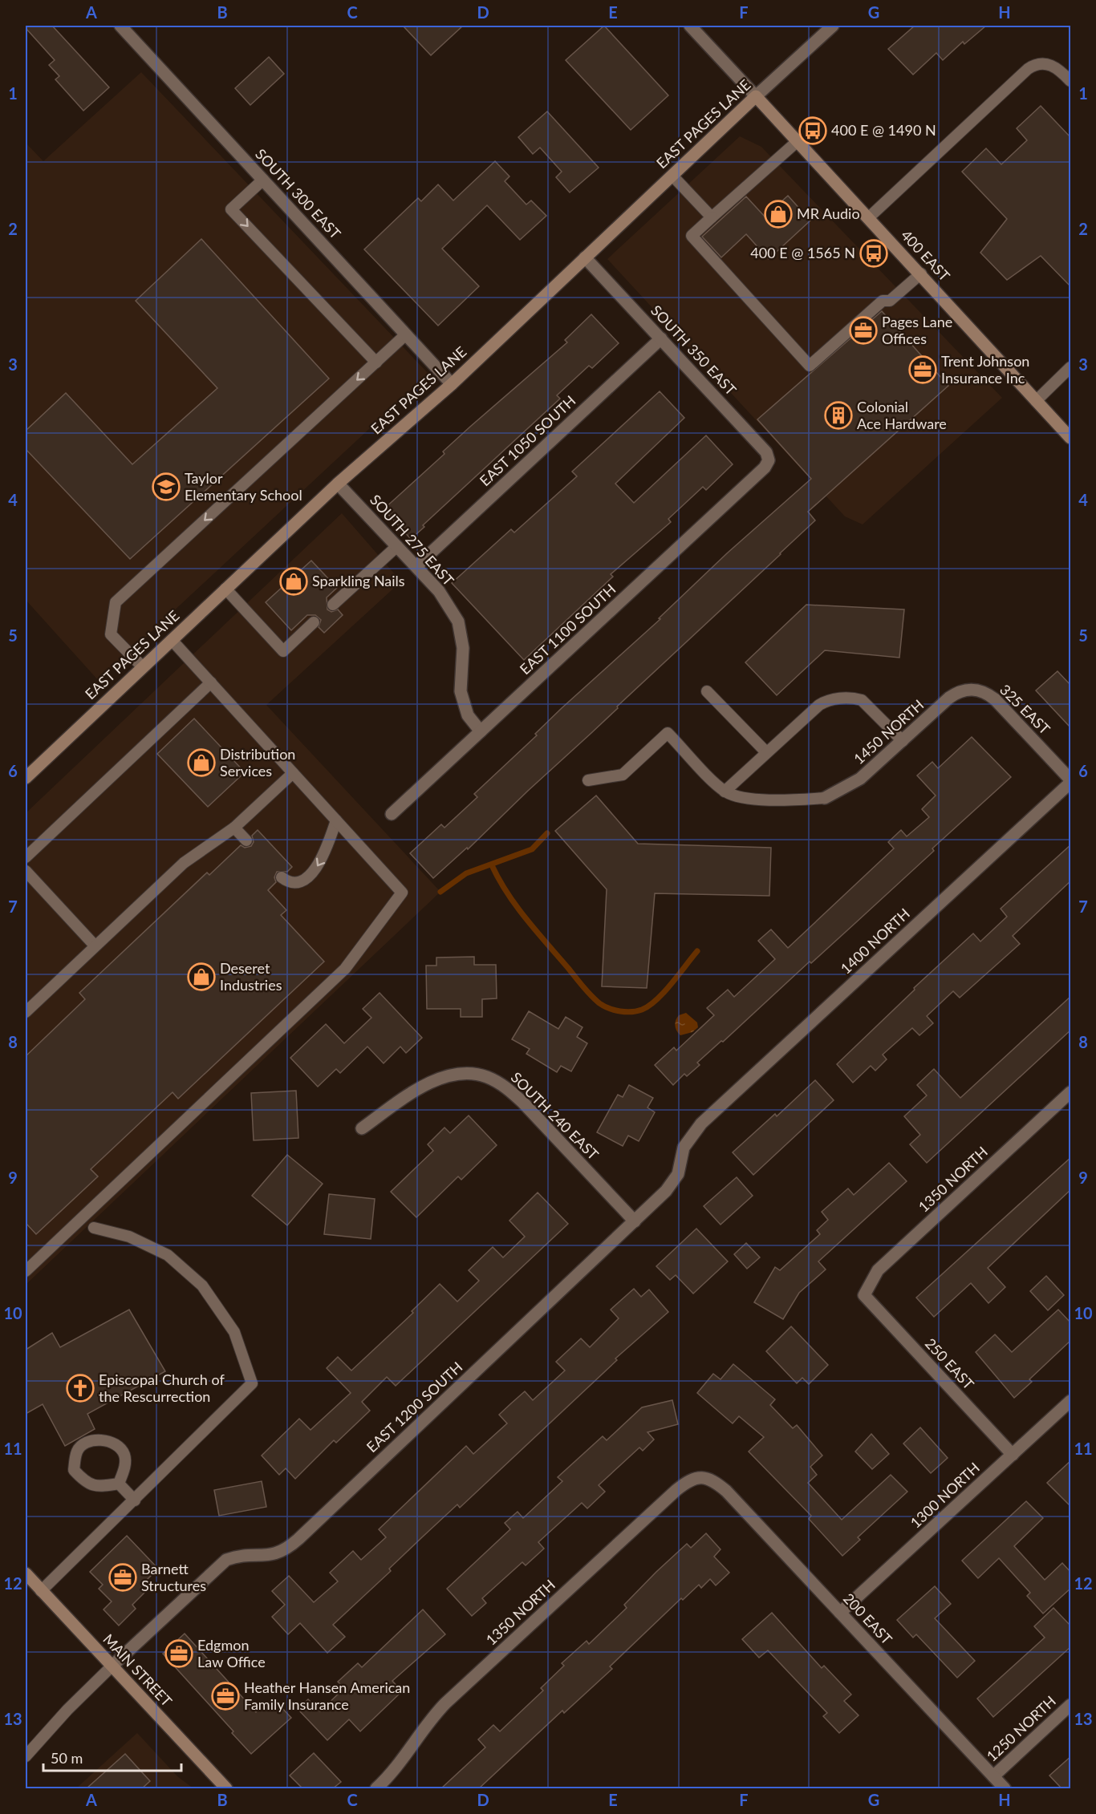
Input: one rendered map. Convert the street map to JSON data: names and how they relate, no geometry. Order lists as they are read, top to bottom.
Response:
{
  "streets": {
    "main road": ["EAST PAGES LANE", "400 EAST", "MAIN STREET"],
    "street": [
      "SOUTH 300 EAST",
      "SOUTH 350 EAST",
      "EAST 1050 SOUTH",
      "SOUTH 275 EAST",
      "EAST 1100 SOUTH",
      "325 EAST",
      "1450 NORTH",
      "1400 NORTH",
      "SOUTH 240 EAST",
      "1350 NORTH",
      "250 EAST",
      "EAST 1200 SOUTH",
      "1300 NORTH",
      "200 EAST",
      "1250 NORTH"
    ]
  },
  "crossings": [
    ["EAST PAGES LANE", "SOUTH 300 EAST"],
    ["EAST PAGES LANE", "400 EAST"],
    ["EAST PAGES LANE", "SOUTH 350 EAST"],
    ["EAST PAGES LANE", "SOUTH 275 EAST"],
    ["SOUTH 350 EAST", "EAST 1050 SOUTH"],
    ["SOUTH 350 EAST", "EAST 1100 SOUTH"],
    ["EAST 1050 SOUTH", "SOUTH 275 EAST"],
    ["SOUTH 275 EAST", "EAST 1100 SOUTH"],
    ["325 EAST", "1450 NORTH"],
    ["325 EAST", "1400 NORTH"],
    ["1400 NORTH", "EAST 1200 SOUTH"],
    ["SOUTH 240 EAST", "EAST 1200 SOUTH"],
    ["1350 NORTH", "250 EAST"],
    ["1350 NORTH", "200 EAST"],
    ["250 EAST", "1300 NORTH"],
    ["EAST 1200 SOUTH", "MAIN STREET"],
    ["1300 NORTH", "200 EAST"],
    ["200 EAST", "1250 NORTH"]
  ],
  "places": {
    "bus stop": ["400 E @ 1490 N", "400 E @ 1565 N"],
    "shop": [
      "MR Audio",
      "Sparkling Nails",
      "Distribution Services",
      "Deseret Industries"
    ],
    "office": [
      "Pages Lane Offices",
      "Trent Johnson Insurance Inc",
      "Barnett Structures",
      "Edgmon Law Office",
      "Heather Hansen American Family Insurance"
    ],
    "building": ["Colonial Ace Hardware"],
    "school or university": ["Taylor Elementary School"],
    "church": ["Episcopal Church of the Rescurrection"]
  },
  "scale_bar": "50 m",
  "grid": {
    "columns": [
      "A",
      "B",
      "C",
      "D",
      "E",
      "F",
      "G",
      "H"
    ],
    "rows": [
      "1",
      "2",
      "3",
      "4",
      "5",
      "6",
      "7",
      "8",
      "9",
      "10",
      "11",
      "12",
      "13"
    ]
  }
}
